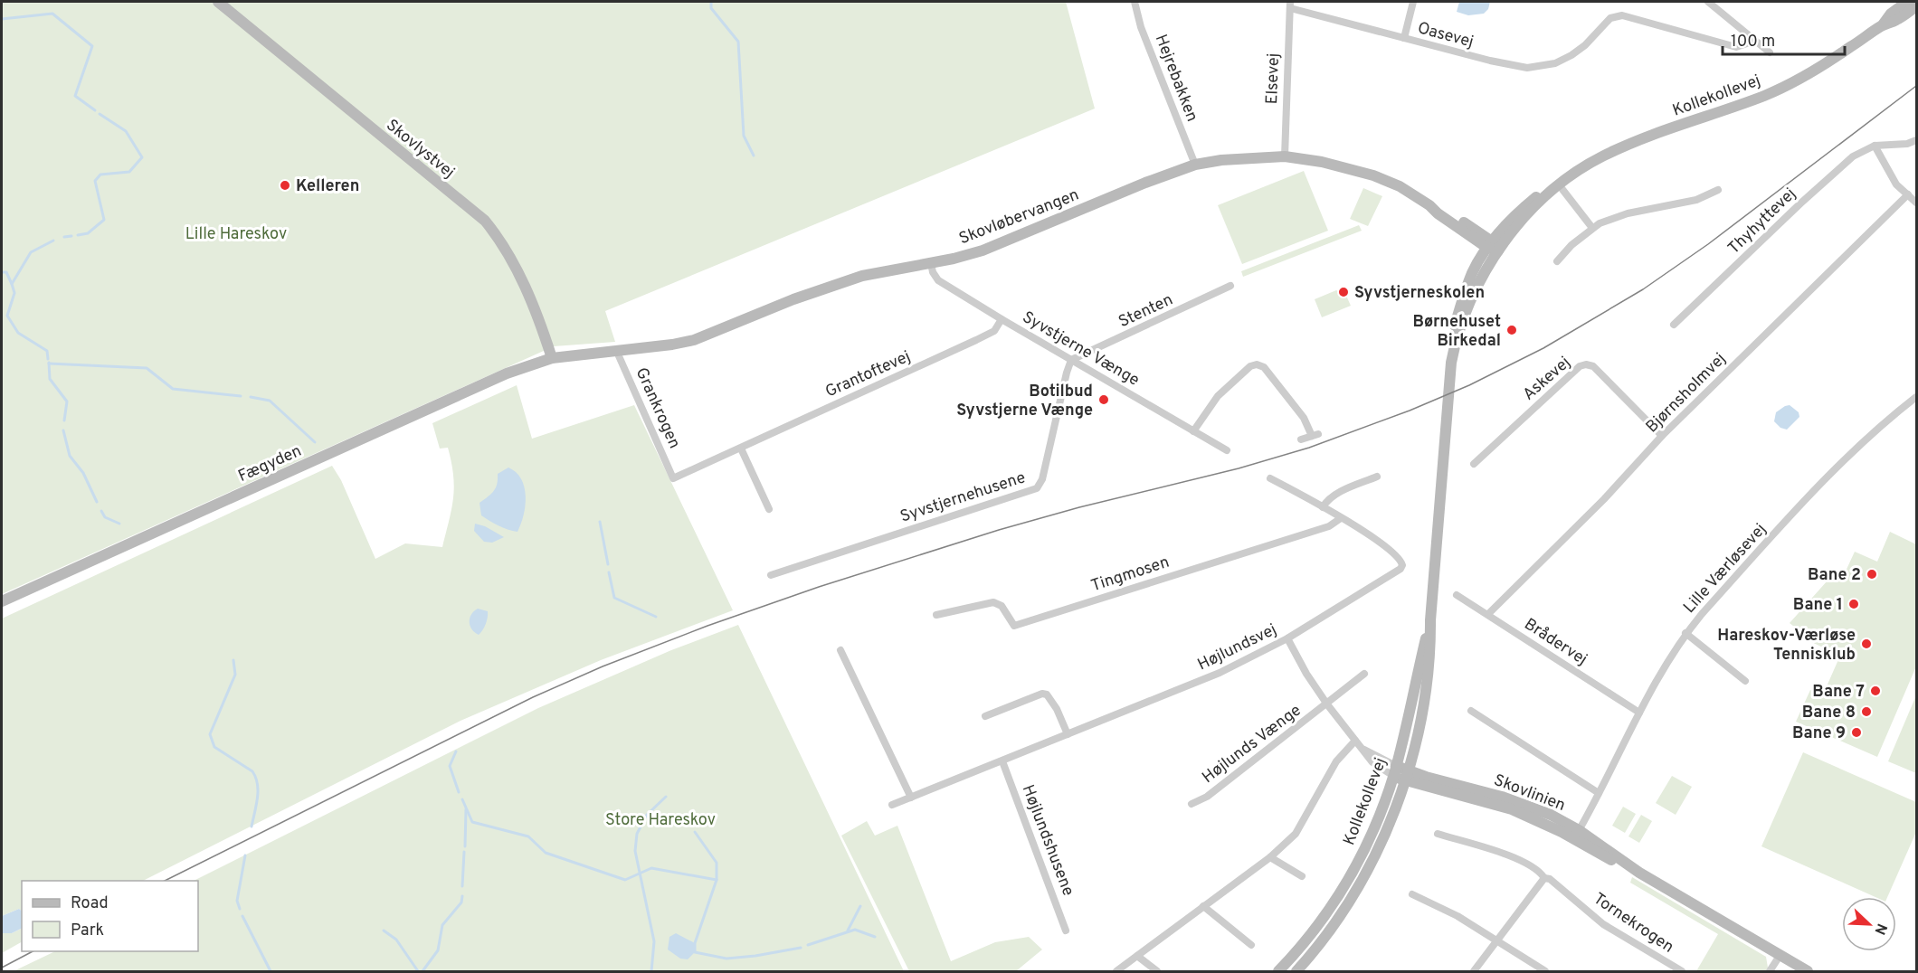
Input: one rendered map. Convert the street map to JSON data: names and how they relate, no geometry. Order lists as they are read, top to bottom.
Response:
{
  "streets": {
    "street": [
      "Oasevej",
      "Hejrebakken",
      "Elsevej",
      "Kollekollevej",
      "Skovlystvej",
      "Skovløbervangen",
      "Thyhyttevej",
      "Stenten",
      "Syvstjerne Vænge",
      "Grantoftevej",
      "Askevej",
      "Bjørnsholmvej",
      "Grankrogen",
      "Fægyden",
      "Syvstjernehusene",
      "Lille Værløsevej",
      "Tingmosen",
      "Brådervej",
      "Højlundsvej",
      "Højlunds Vænge",
      "Skovlinien",
      "Højlundshusene",
      "Tornekrogen"
    ]
  },
  "crossings": [
    ["Oasevej", "Elsevej"],
    ["Hejrebakken", "Skovløbervangen"],
    ["Elsevej", "Skovløbervangen"],
    ["Kollekollevej", "Skovløbervangen"],
    ["Kollekollevej", "Skovlinien"],
    ["Skovlystvej", "Skovløbervangen"],
    ["Skovlystvej", "Fægyden"],
    ["Skovløbervangen", "Syvstjerne Vænge"],
    ["Skovløbervangen", "Grankrogen"],
    ["Skovløbervangen", "Fægyden"],
    ["Stenten", "Syvstjerne Vænge"],
    ["Stenten", "Syvstjernehusene"],
    ["Syvstjerne Vænge", "Grantoftevej"],
    ["Syvstjerne Vænge", "Syvstjernehusene"],
    ["Grantoftevej", "Grankrogen"],
    ["Askevej", "Bjørnsholmvej"],
    ["Bjørnsholmvej", "Brådervej"],
    ["Lille Værløsevej", "Brådervej"],
    ["Lille Værløsevej", "Skovlinien"],
    ["Tingmosen", "Højlundsvej"],
    ["Højlundsvej", "Højlundshusene"]
  ],
  "parks": ["Lille Hareskov", "Store Hareskov"],
  "places": [
    "Kelleren",
    "Syvstjerneskolen",
    "Børnehuset Birkedal",
    "Botilbud Syvstjerne Vænge",
    "Bane 2",
    "Bane 1",
    "Hareskov-Værløse Tennisklub",
    "Bane 7",
    "Bane 8",
    "Bane 9"
  ],
  "legend": ["Road", "Park"],
  "scale_bar": "100 m",
  "north": "bottom right"
}
